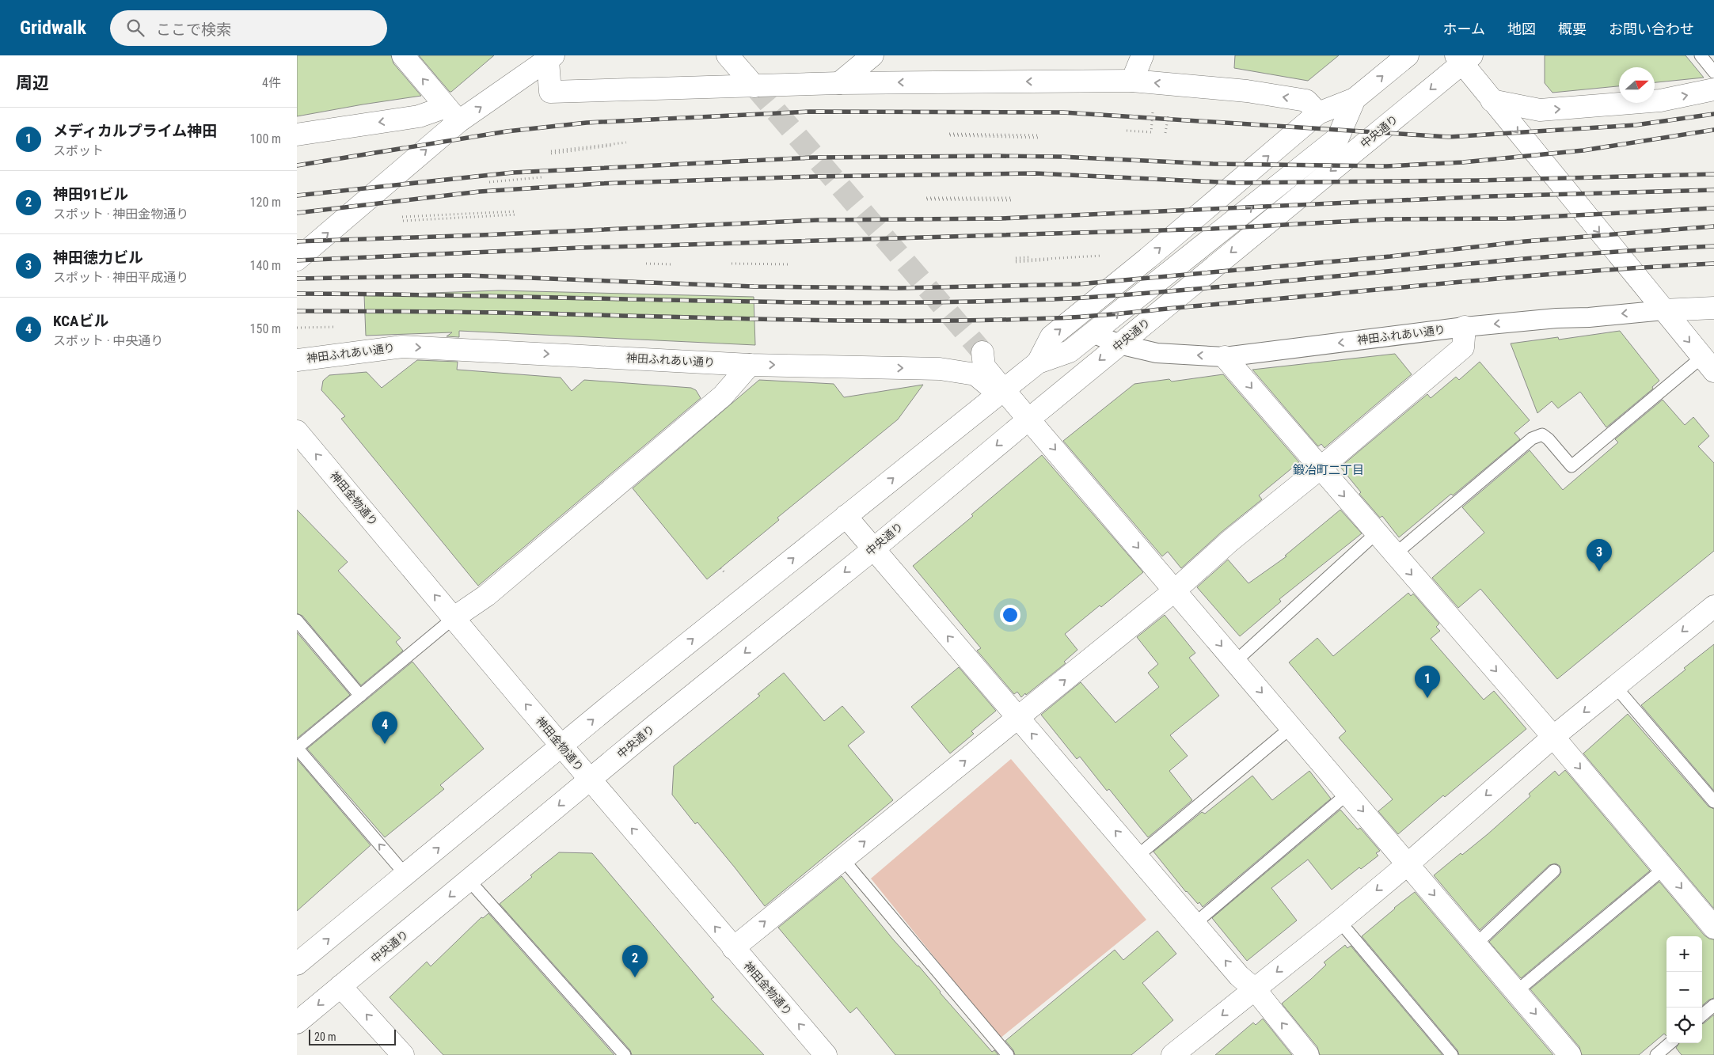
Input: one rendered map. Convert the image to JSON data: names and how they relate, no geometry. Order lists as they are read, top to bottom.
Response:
{
  "streets": {
    "main road": ["中央通り", "神田ふれあい通り", "神田金物通り"]
  },
  "crossings": [
    ["中央通り", "神田ふれあい通り"],
    ["中央通り", "神田金物通り"]
  ],
  "one_way": ["神田金物通り"],
  "districts": ["鍛冶町二丁目"],
  "scale_bar": "20 m",
  "north": "right",
  "page": {
    "header": "Gridwalk",
    "search": "ここで検索",
    "nav": [
      "ホーム",
      "地図",
      "概要",
      "お問い合わせ"
    ],
    "heading": ["周辺", "4件"],
    "list": [
      {
        "mark": "1",
        "name": "メディカルプライム神田",
        "note": "スポット",
        "value": "100 m"
      },
      {
        "mark": "2",
        "name": "神田91ビル",
        "note": "スポット · 神田金物通り",
        "value": "120 m"
      },
      {
        "mark": "3",
        "name": "神田徳力ビル",
        "note": "スポット · 神田平成通り",
        "value": "140 m"
      },
      {
        "mark": "4",
        "name": "KCAビル",
        "note": "スポット · 中央通り",
        "value": "150 m"
      }
    ],
    "pins": [
      "3",
      "1",
      "4",
      "2"
    ],
    "map_buttons": ["+", "−"],
    "scale": "20 m"
  }
}
